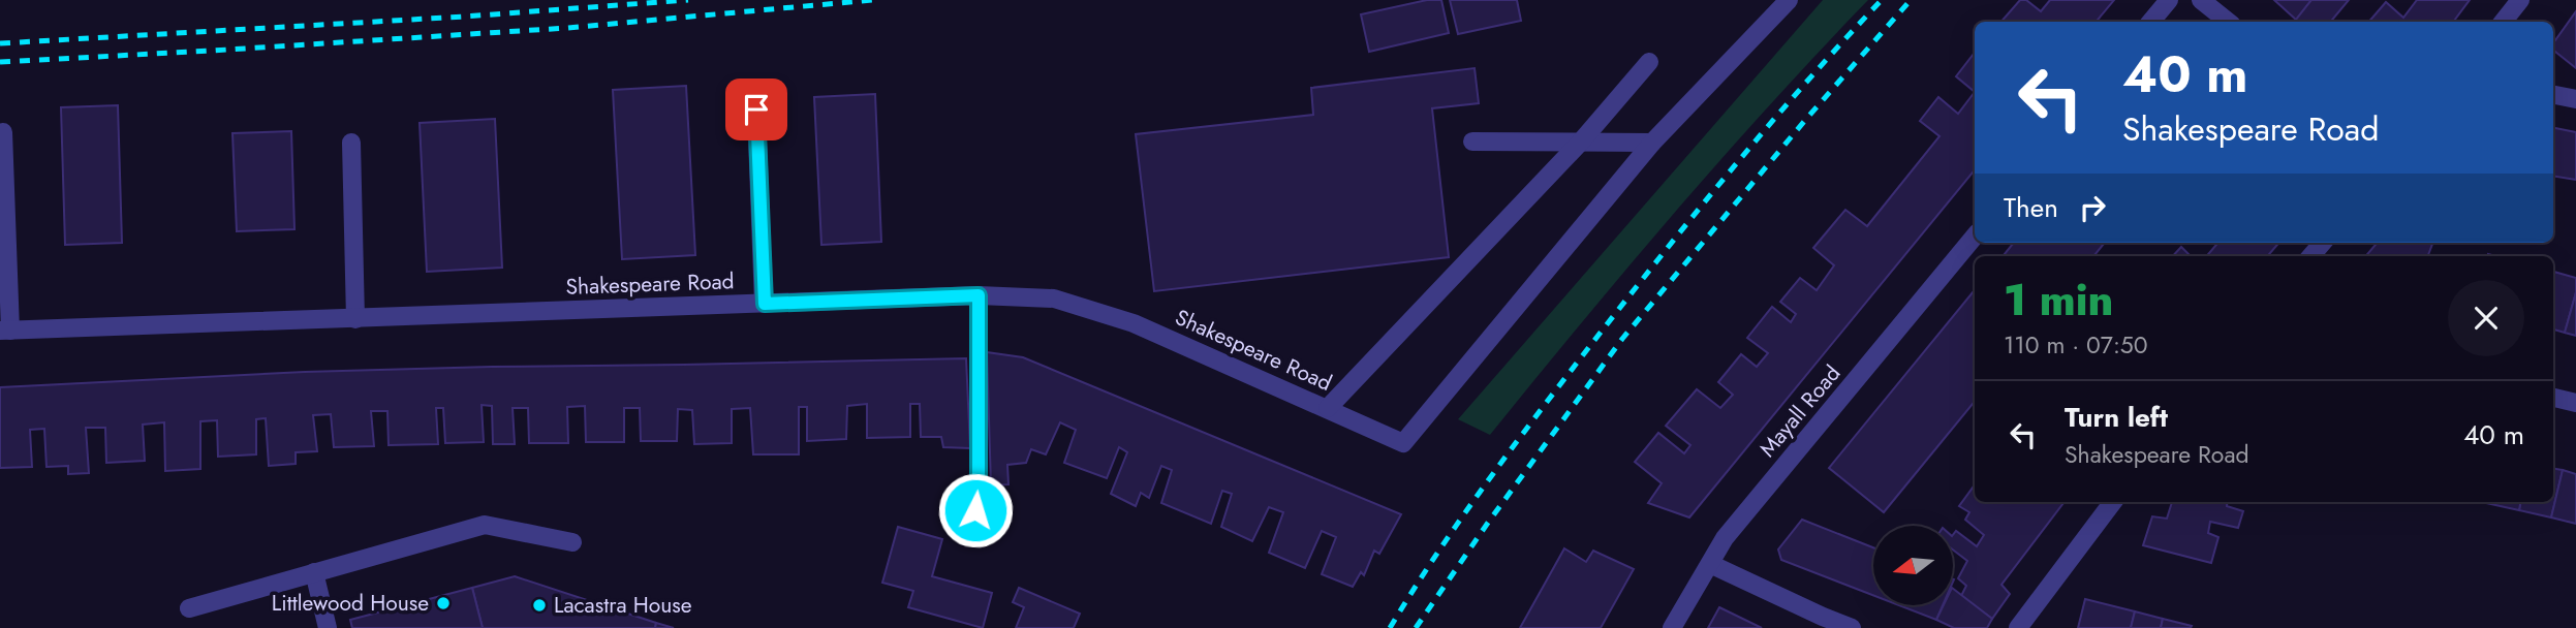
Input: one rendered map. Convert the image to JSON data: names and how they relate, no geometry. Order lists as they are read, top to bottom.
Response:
{
  "streets": {
    "street": ["Shakespeare Road", "Mayall Road"]
  },
  "places": ["Littlewood House", "Lacastra House"],
  "north": "left",
  "page": {
    "turn": ["40 m", "Shakespeare Road"],
    "then": "Then",
    "heading": ["1 min", "110 m · 07:50"],
    "list": [
      {
        "name": "Turn left",
        "note": "Shakespeare Road",
        "value": "40 m"
      }
    ]
  }
}
